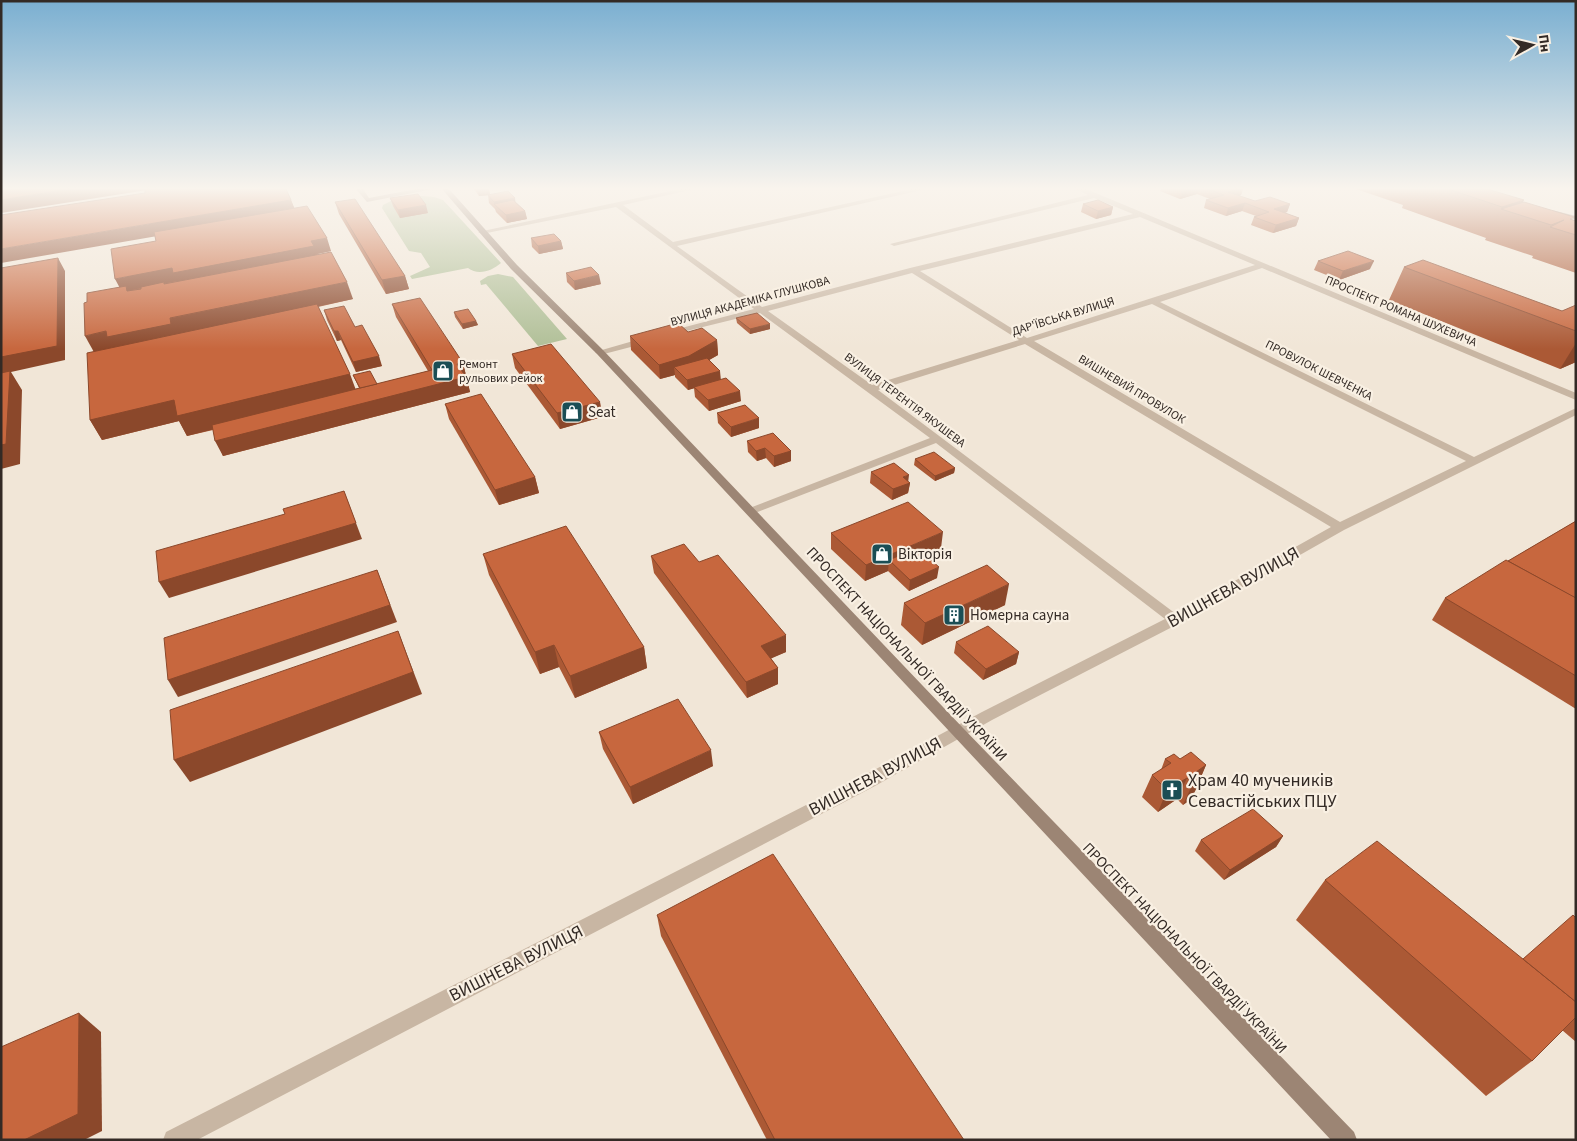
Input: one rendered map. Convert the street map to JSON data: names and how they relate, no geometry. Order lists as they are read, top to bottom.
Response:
{
  "streets": {
    "street": [
      "ВУЛИЦЯ АКАДЕМІКА ГЛУШКОВА",
      "ПРОСПЕКТ РОМАНА ШУХЕВИЧА",
      "ДАР'ЇВСЬКА ВУЛИЦЯ",
      "ПРОВУЛОК ШЕВЧЕНКА",
      "ВИШНЕВИЙ ПРОВУЛОК",
      "ВУЛИЦЯ ТЕРЕНТІЯ ЯКУШЕВА",
      "ВИШНЕВА ВУЛИЦЯ",
      "ПРОСПЕКТ НАЦІОНАЛЬНОЇ ГВАРДІЇ УКРАЇНИ"
    ]
  },
  "crossings": [
    ["ВУЛИЦЯ АКАДЕМІКА ГЛУШКОВА", "ВИШНЕВИЙ ПРОВУЛОК"],
    ["ВУЛИЦЯ АКАДЕМІКА ГЛУШКОВА", "ВУЛИЦЯ ТЕРЕНТІЯ ЯКУШЕВА"],
    ["ВУЛИЦЯ АКАДЕМІКА ГЛУШКОВА", "ПРОСПЕКТ НАЦІОНАЛЬНОЇ ГВАРДІЇ УКРАЇНИ"],
    ["ПРОСПЕКТ РОМАНА ШУХЕВИЧА", "ДАР'ЇВСЬКА ВУЛИЦЯ"],
    ["ДАР'ЇВСЬКА ВУЛИЦЯ", "ПРОВУЛОК ШЕВЧЕНКА"],
    ["ДАР'ЇВСЬКА ВУЛИЦЯ", "ВИШНЕВИЙ ПРОВУЛОК"],
    ["ДАР'ЇВСЬКА ВУЛИЦЯ", "ВУЛИЦЯ ТЕРЕНТІЯ ЯКУШЕВА"],
    ["ПРОВУЛОК ШЕВЧЕНКА", "ВИШНЕВА ВУЛИЦЯ"],
    ["ВИШНЕВИЙ ПРОВУЛОК", "ВИШНЕВА ВУЛИЦЯ"],
    ["ВУЛИЦЯ ТЕРЕНТІЯ ЯКУШЕВА", "ВИШНЕВА ВУЛИЦЯ"],
    ["ВИШНЕВА ВУЛИЦЯ", "ПРОСПЕКТ НАЦІОНАЛЬНОЇ ГВАРДІЇ УКРАЇНИ"]
  ],
  "places": {
    "shop": ["Ремонт рульових рейок", "Seat", "Вікторія"],
    "building": ["Номерна сауна"],
    "church": ["Храм 40 мучеників Севастійських ПЦУ"]
  },
  "north": "right"
}
